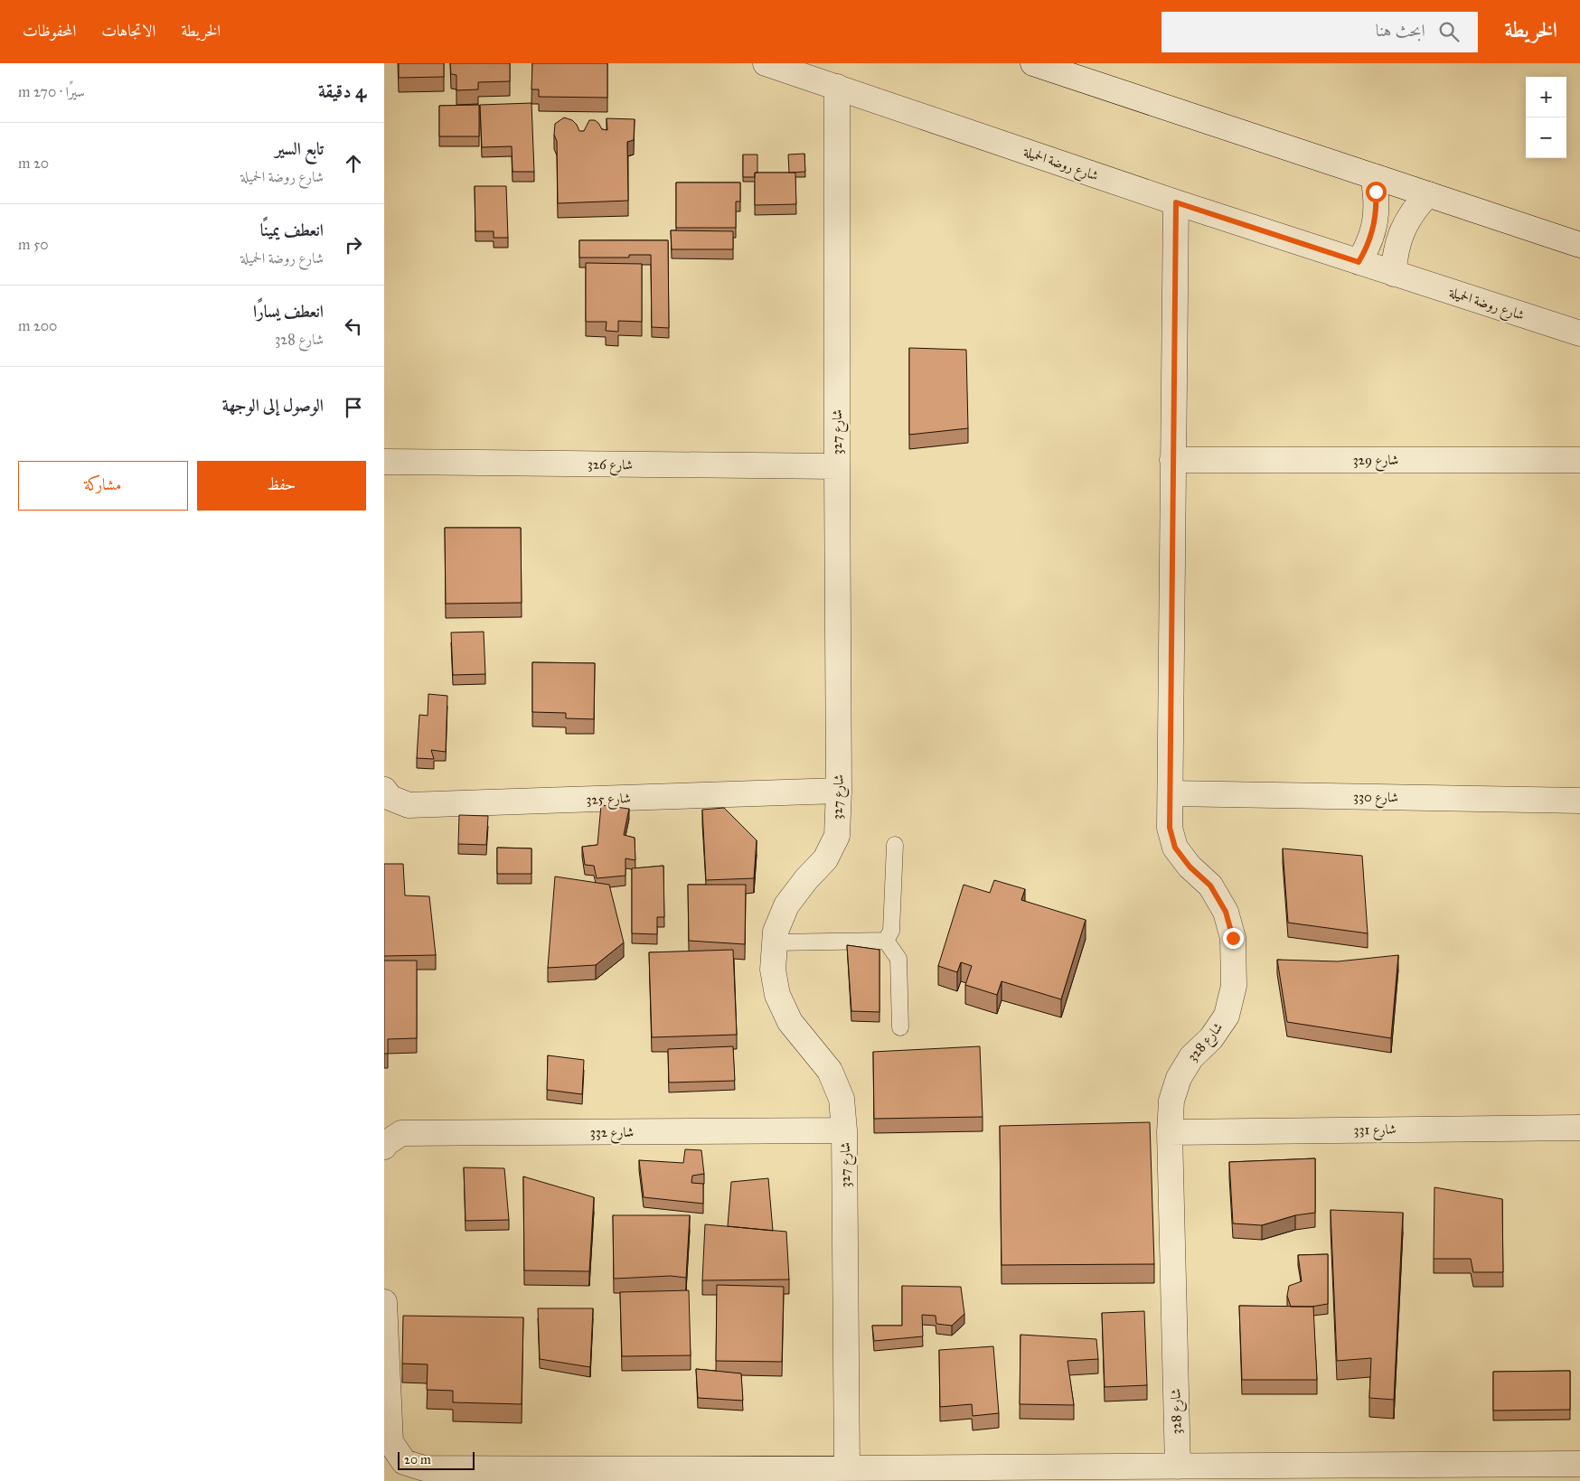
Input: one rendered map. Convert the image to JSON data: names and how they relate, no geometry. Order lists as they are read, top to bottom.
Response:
{
  "streets": {
    "street": [
      "شارع روضة الحميلة",
      "شارع 327",
      "شارع 329",
      "شارع 326",
      "شارع 330",
      "شارع 325",
      "شارع 328",
      "شارع 331",
      "شارع 332"
    ]
  },
  "crossings": [
    ["شارع روضة الحميلة", "شارع 327"],
    ["شارع روضة الحميلة", "شارع 328"],
    ["شارع 327", "شارع 326"],
    ["شارع 327", "شارع 325"],
    ["شارع 327", "شارع 332"],
    ["شارع 329", "شارع 328"],
    ["شارع 330", "شارع 328"],
    ["شارع 328", "شارع 331"]
  ],
  "scale_bar": "20 m",
  "page": {
    "header": "الخريطة",
    "search": "ابحث هنا",
    "nav": ["الخريطة", "الاتجاهات", "المحفوظات"],
    "heading": ["4 دقيقة", "سيرًا · 270 m"],
    "map_buttons": ["+", "−"],
    "list": [
      ["تابع السير", "شارع روضة الحميلة", "20 m"],
      ["انعطف يمينًا", "شارع روضة الحميلة", "50 m"],
      ["انعطف يسارًا", "شارع 328", "200 m"],
      "الوصول إلى الوجهة"
    ],
    "buttons": ["حفظ", "مشاركة"],
    "scale": "20 m"
  }
}
